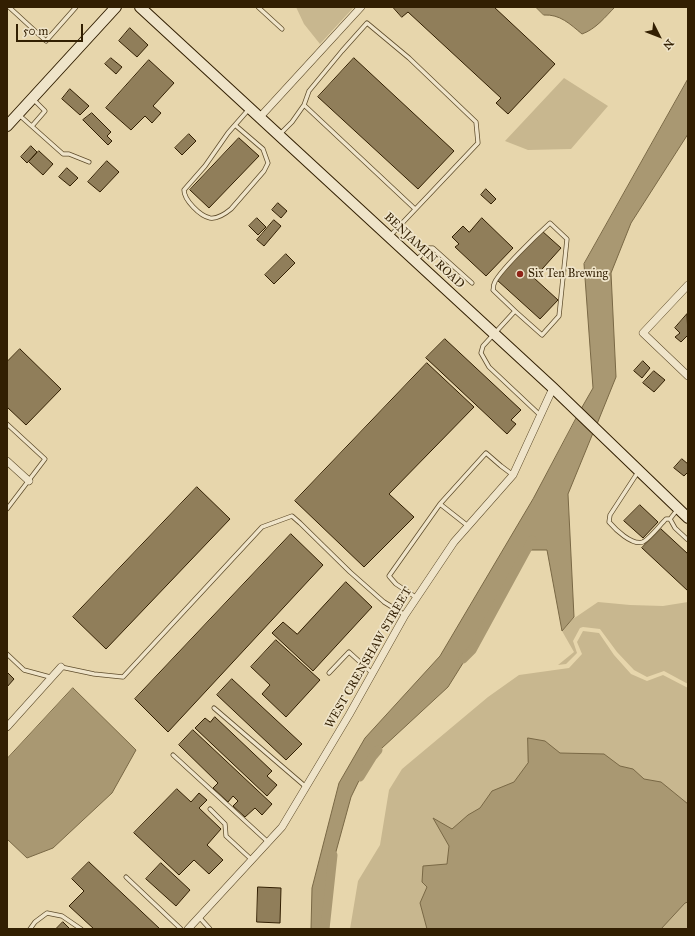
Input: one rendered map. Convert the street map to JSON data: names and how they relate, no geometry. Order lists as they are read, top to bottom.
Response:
{
  "streets": {
    "street": ["BENJAMIN ROAD", "WEST CRENSHAW STREET"]
  },
  "crossings": [
    ["BENJAMIN ROAD", "WEST CRENSHAW STREET"]
  ],
  "places": ["Six Ten Brewing"],
  "scale_bar": "50 m",
  "north": "bottom right"
}
